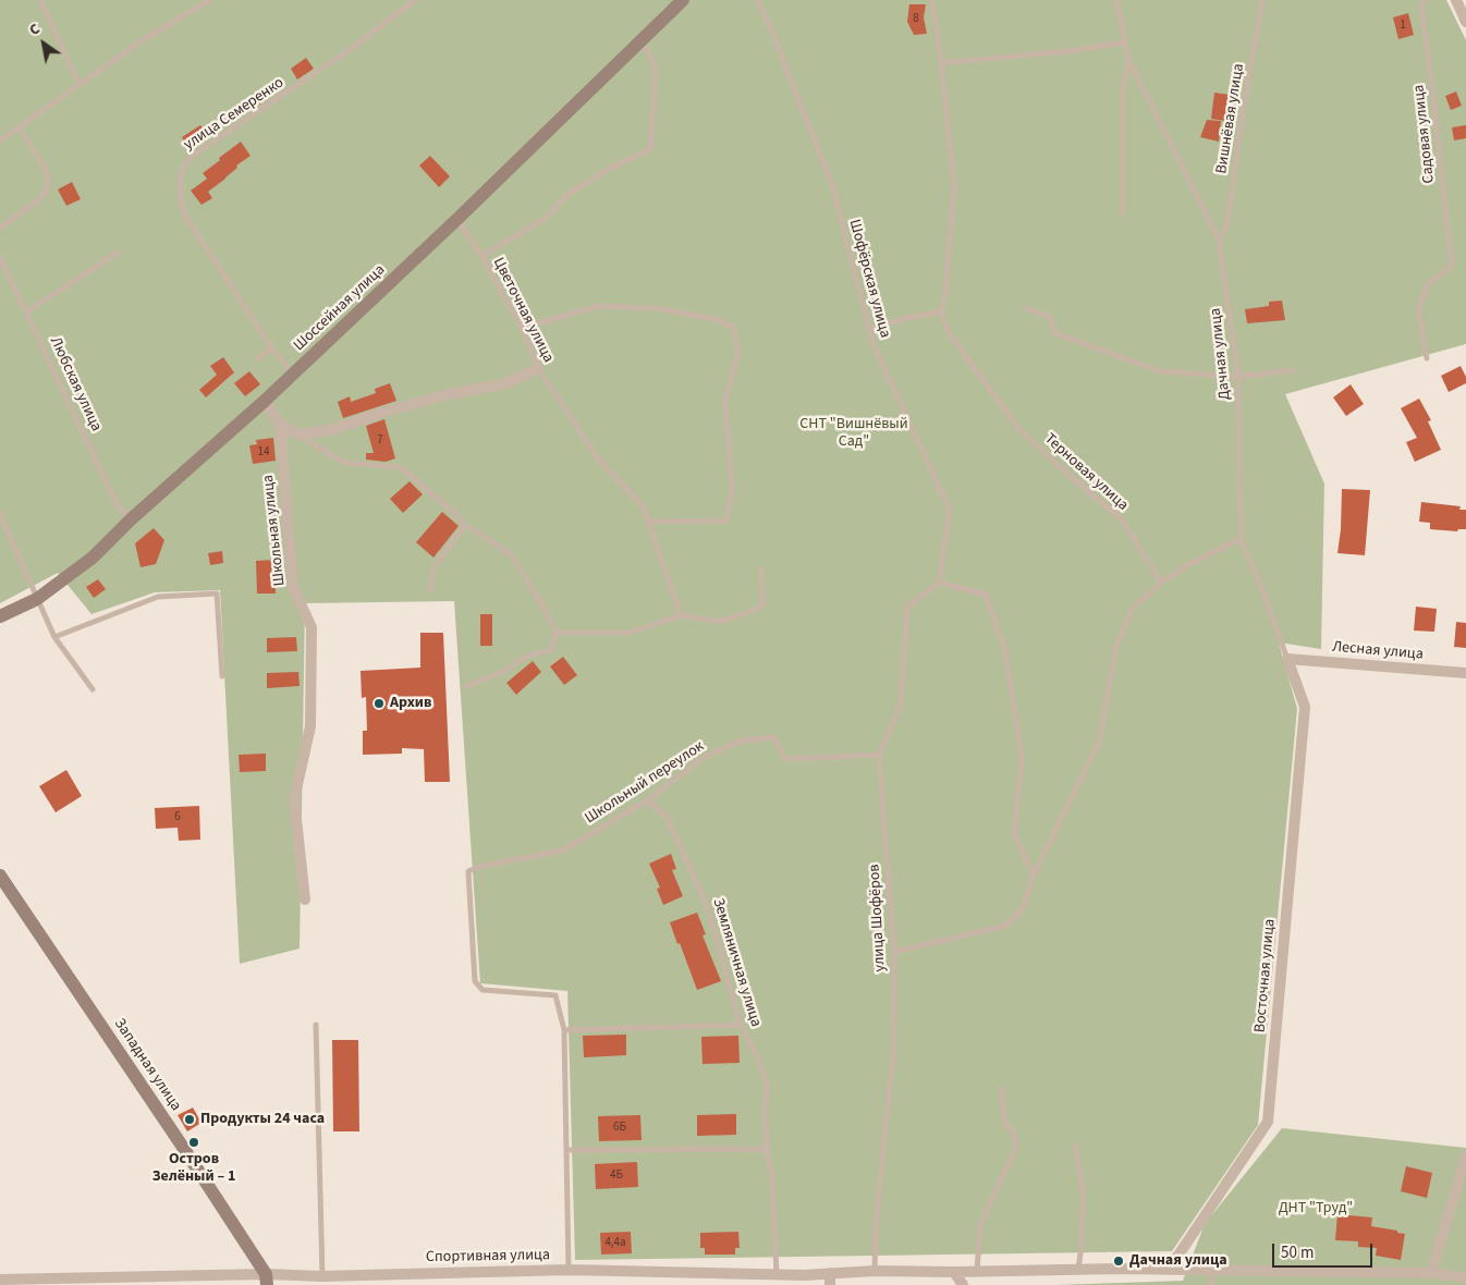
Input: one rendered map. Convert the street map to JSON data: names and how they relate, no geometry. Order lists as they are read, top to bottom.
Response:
{
  "streets": {
    "street": [
      "Шоссейная улица",
      "Школьная улица",
      "Лесная улица",
      "Восточная улица",
      "Западная улица",
      "Спортивная улица"
    ],
    "lane": [
      "улица Семеренко",
      "Вишнёвая улица",
      "Садовая улица",
      "Шофёрская улица",
      "Цветочная улица",
      "Дачная улица",
      "Любская улица",
      "Терновая улица",
      "Школьный переулок",
      "улица Шофёров",
      "Земляничная улица"
    ]
  },
  "crossings": [
    ["улица Семеренко", "Шоссейная улица"],
    ["Вишнёвая улица", "Дачная улица"],
    ["Шофёрская улица", "улица Шофёров"],
    ["Шоссейная улица", "Цветочная улица"],
    ["Шоссейная улица", "Любская улица"],
    ["Дачная улица", "Лесная улица"],
    ["Дачная улица", "Восточная улица"],
    ["Лесная улица", "Восточная улица"],
    ["Школьный переулок", "улица Шофёров"],
    ["Школьный переулок", "Земляничная улица"],
    ["улица Шофёров", "Спортивная улица"],
    ["Земляничная улица", "Спортивная улица"],
    ["Восточная улица", "Спортивная улица"],
    ["Западная улица", "Спортивная улица"]
  ],
  "parks": ["СНТ \"Вишнёвый Сад\"", "ДНТ \"Труд\""],
  "places": [
    "Архив",
    "Продукты 24 часа",
    "Остров Зелёный – 1",
    "Дачная улица"
  ],
  "house_numbers": [
    "8",
    "1",
    "7",
    "14",
    "6",
    "6Б",
    "4Б",
    "4,4а"
  ],
  "scale_bar": "50 m",
  "north": "top left"
}
